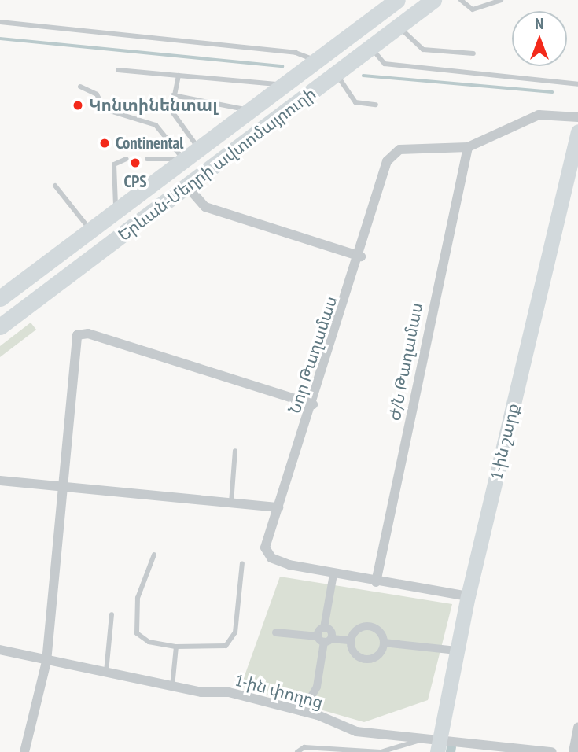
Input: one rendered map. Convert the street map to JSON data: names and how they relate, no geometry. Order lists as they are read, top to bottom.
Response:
{
  "streets": {
    "highway": ["Երևան-Մեղրի ավտոմայրուղի"],
    "main road": ["1-ին շարք"],
    "street": ["Նոր Թաղամաս", "Ժ/Ն Թաղամաս", "1-ին փողոց"]
  },
  "crossings": [
    ["Նոր Թաղամաս", "Ժ/Ն Թաղամաս"],
    ["Նոր Թաղամաս", "1-ին շարք"],
    ["1-ին շարք", "1-ին փողոց"]
  ],
  "places": ["Կոնտինենտալ", "Continental", "CPS"],
  "north": "top"
}
